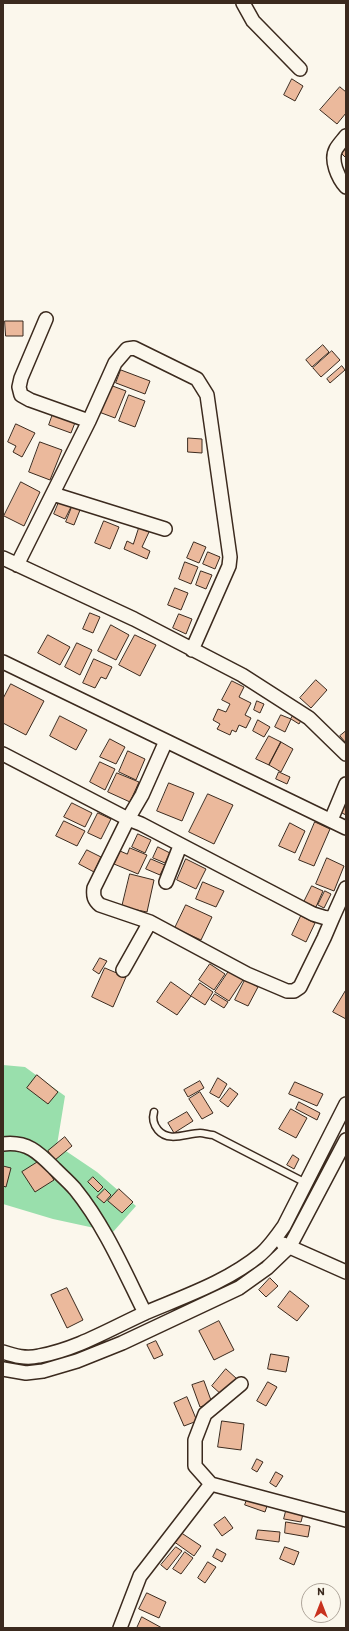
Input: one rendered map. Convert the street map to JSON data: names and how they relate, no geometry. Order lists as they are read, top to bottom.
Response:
{
  "north": "top"
}
